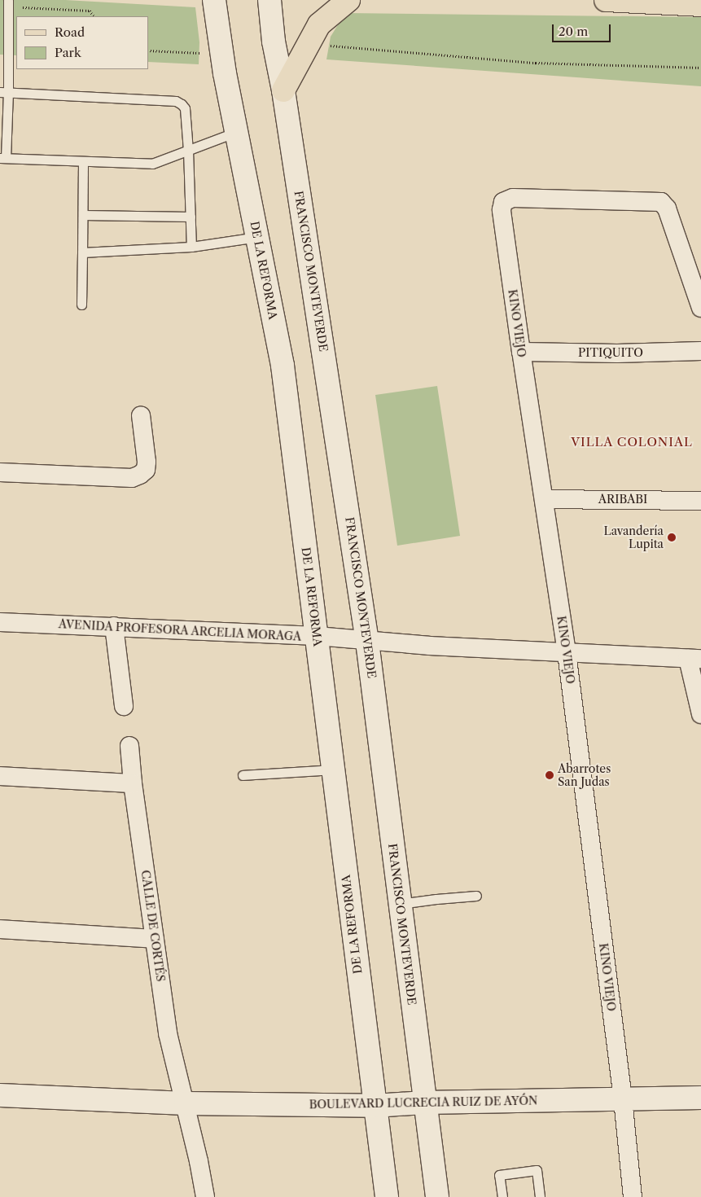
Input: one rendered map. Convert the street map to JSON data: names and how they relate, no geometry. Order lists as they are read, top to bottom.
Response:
{
  "streets": {
    "street": [
      "DE LA REFORMA",
      "FRANCISCO MONTEVERDE",
      "KINO VIEJO",
      "PITIQUITO",
      "ARIBABI",
      "AVENIDA PROFESORA ARCELIA MORAGA",
      "CALLE DE CORTÉS",
      "BOULEVARD LUCRECIA RUIZ DE AYÓN"
    ]
  },
  "crossings": [
    ["DE LA REFORMA", "AVENIDA PROFESORA ARCELIA MORAGA"],
    ["DE LA REFORMA", "BOULEVARD LUCRECIA RUIZ DE AYÓN"],
    ["FRANCISCO MONTEVERDE", "AVENIDA PROFESORA ARCELIA MORAGA"],
    ["FRANCISCO MONTEVERDE", "BOULEVARD LUCRECIA RUIZ DE AYÓN"],
    ["KINO VIEJO", "PITIQUITO"],
    ["KINO VIEJO", "ARIBABI"],
    ["KINO VIEJO", "AVENIDA PROFESORA ARCELIA MORAGA"],
    ["KINO VIEJO", "BOULEVARD LUCRECIA RUIZ DE AYÓN"],
    ["CALLE DE CORTÉS", "BOULEVARD LUCRECIA RUIZ DE AYÓN"]
  ],
  "districts": ["VILLA COLONIAL"],
  "places": ["Lavandería Lupita", "Abarrotes San Judas"],
  "legend": ["Road", "Park"],
  "scale_bar": "20 m"
}
